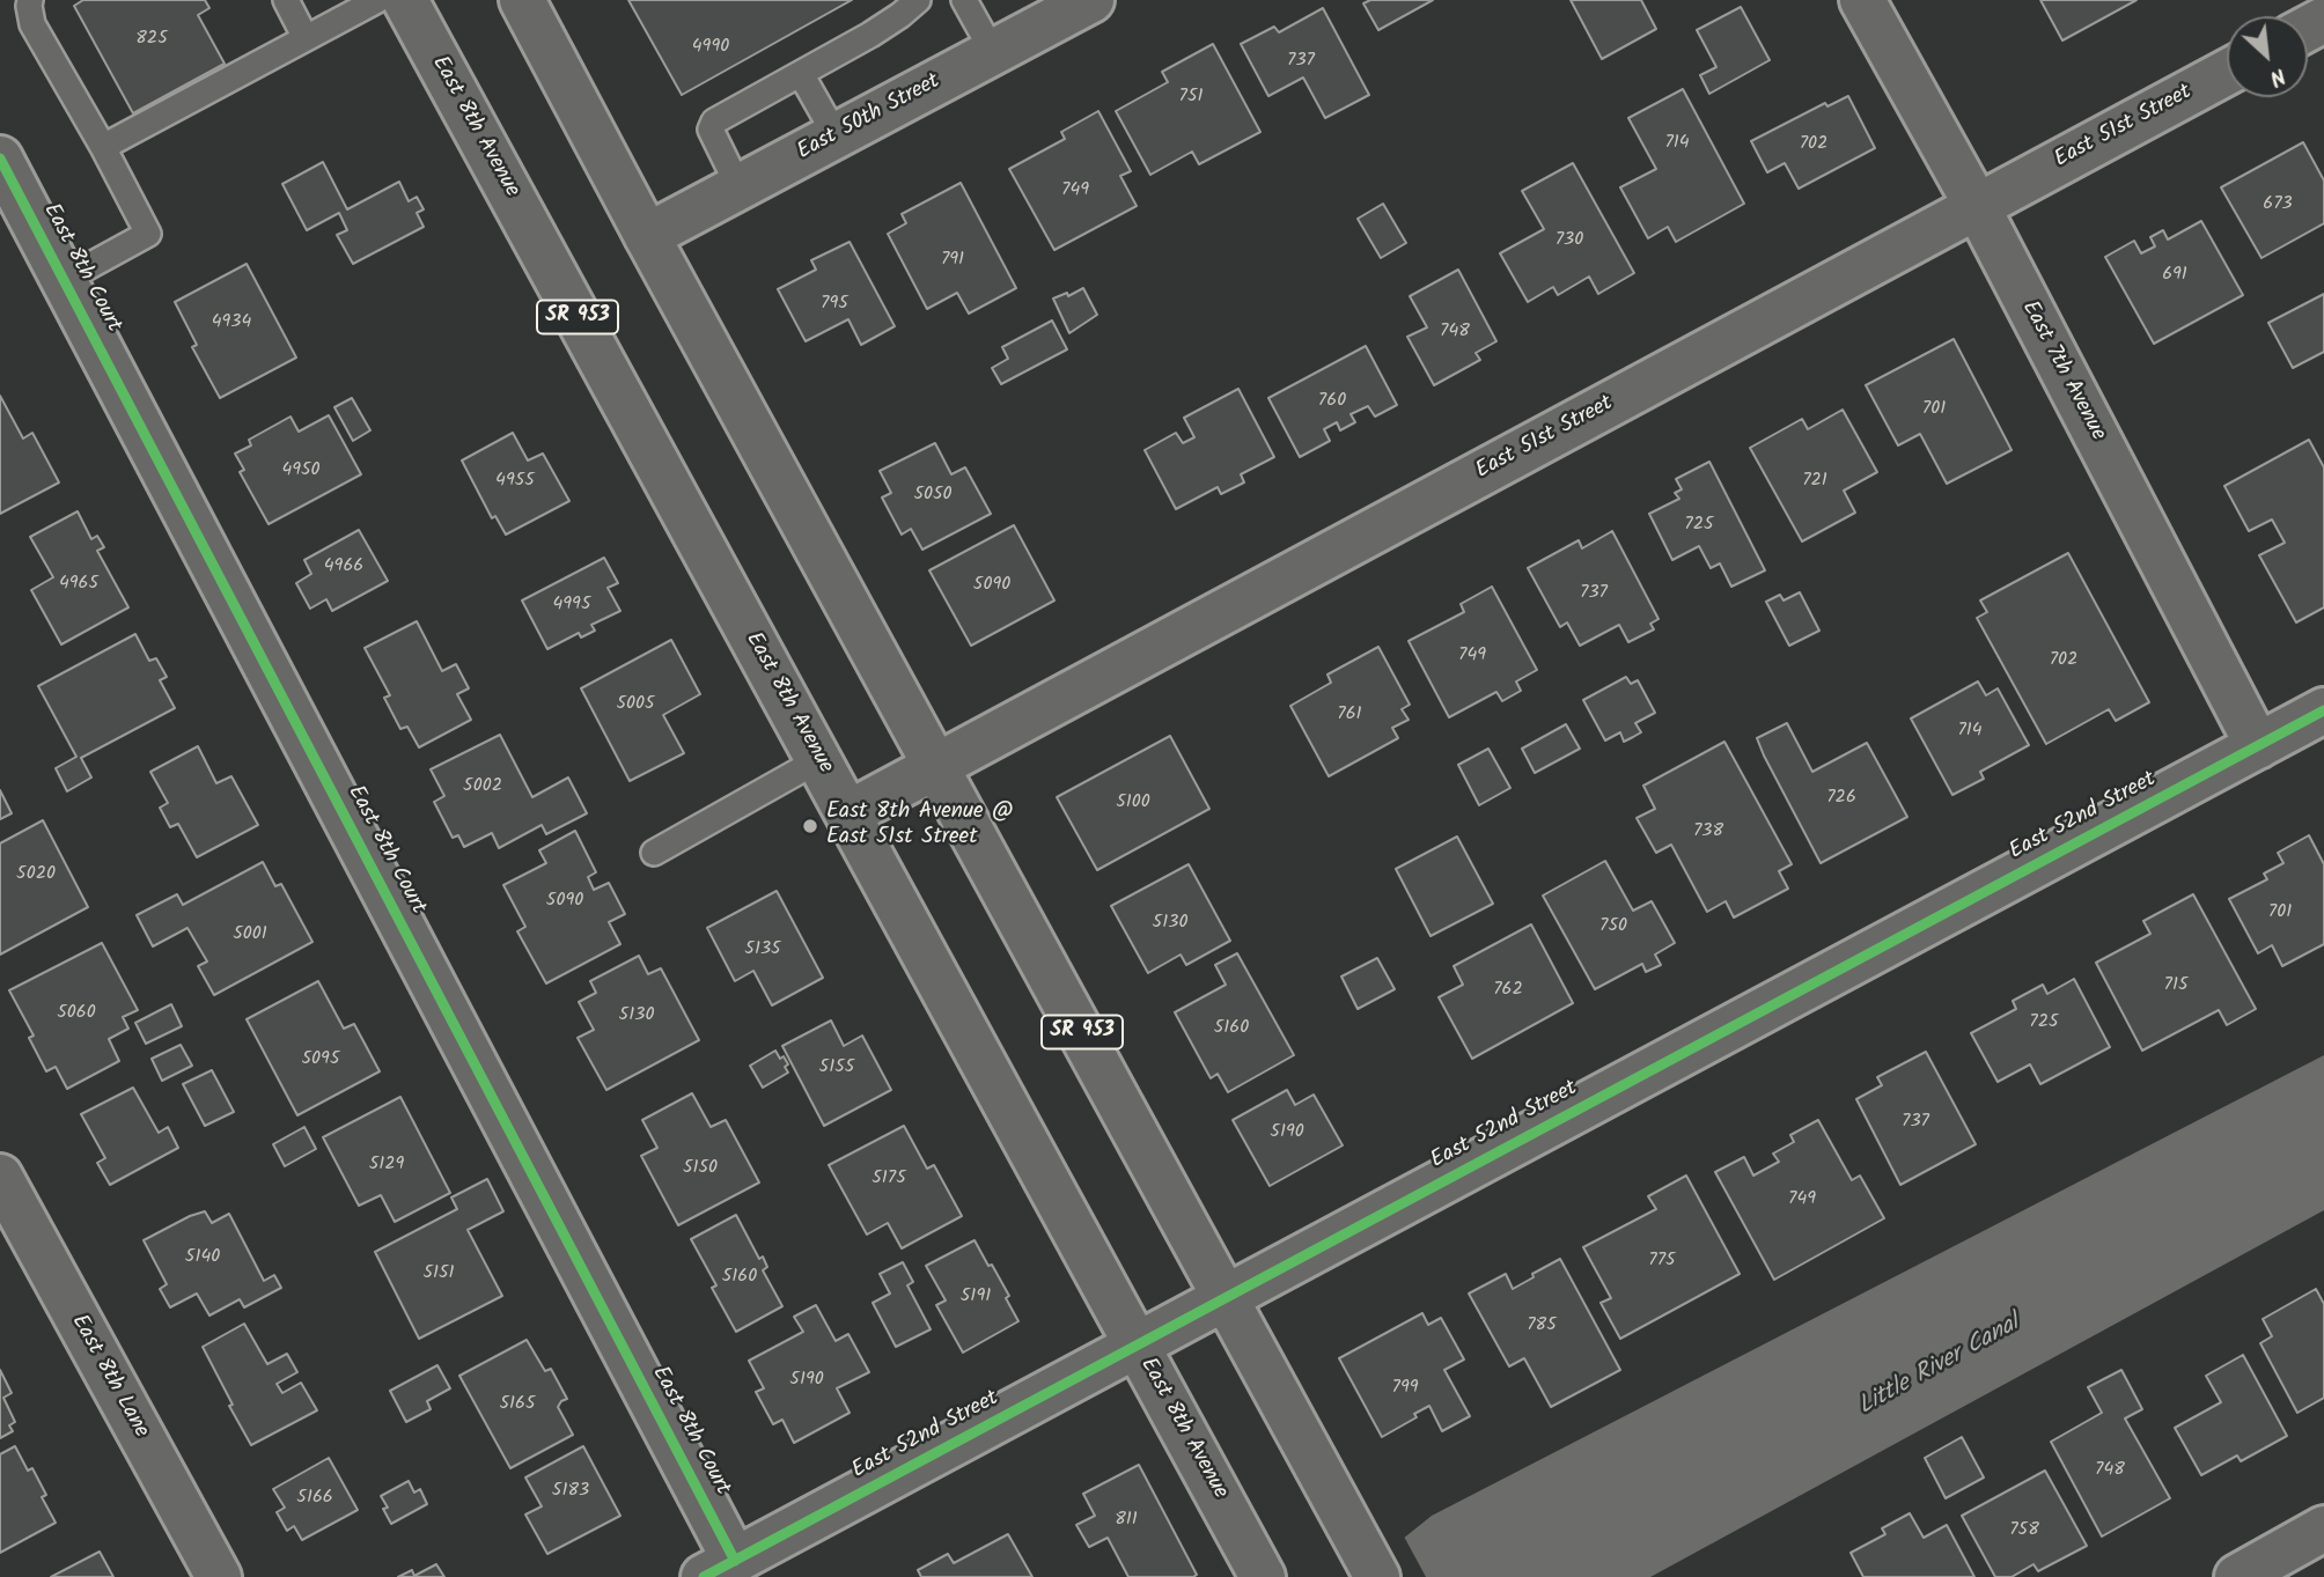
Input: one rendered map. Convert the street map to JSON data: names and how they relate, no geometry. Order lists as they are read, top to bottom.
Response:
{
  "streets": {
    "street": [
      "East 50th Street",
      "East 8th Avenue",
      "East 51st Street",
      "East 8th Court",
      "SR 953",
      "East 7th Avenue",
      "East 52nd Street",
      "East 8th Lane"
    ]
  },
  "crossings": [
    ["East 50th Street", "SR 953"],
    ["East 8th Avenue", "East 51st Street"],
    ["East 8th Avenue", "East 52nd Street"],
    ["East 51st Street", "SR 953"],
    ["East 51st Street", "East 7th Avenue"],
    ["East 8th Court", "East 52nd Street"],
    ["SR 953", "East 52nd Street"],
    ["East 7th Avenue", "East 52nd Street"]
  ],
  "water": ["Little River Canal"],
  "places": ["East 8th Avenue @ East 51st Street"],
  "house_numbers": [
    "825",
    "4990",
    "737",
    "751",
    "714",
    "702",
    "749",
    "673",
    "730",
    "791",
    "691",
    "795",
    "4934",
    "748",
    "760",
    "701",
    "4950",
    "4955",
    "721",
    "5050",
    "725",
    "4966",
    "4965",
    "5090",
    "737",
    "4995",
    "749",
    "702",
    "5005",
    "761",
    "714",
    "5002",
    "726",
    "5100",
    "738",
    "5020",
    "5090",
    "701",
    "5130",
    "750",
    "5001",
    "5135",
    "715",
    "762",
    "5060",
    "5130",
    "725",
    "5160",
    "5095",
    "5155",
    "737",
    "5190",
    "5129",
    "5150",
    "5175",
    "749",
    "5140",
    "775",
    "5151",
    "5160",
    "5191",
    "785",
    "5190",
    "799",
    "5165",
    "748",
    "5183",
    "5166",
    "811",
    "758"
  ],
  "north": "bottom right"
}
